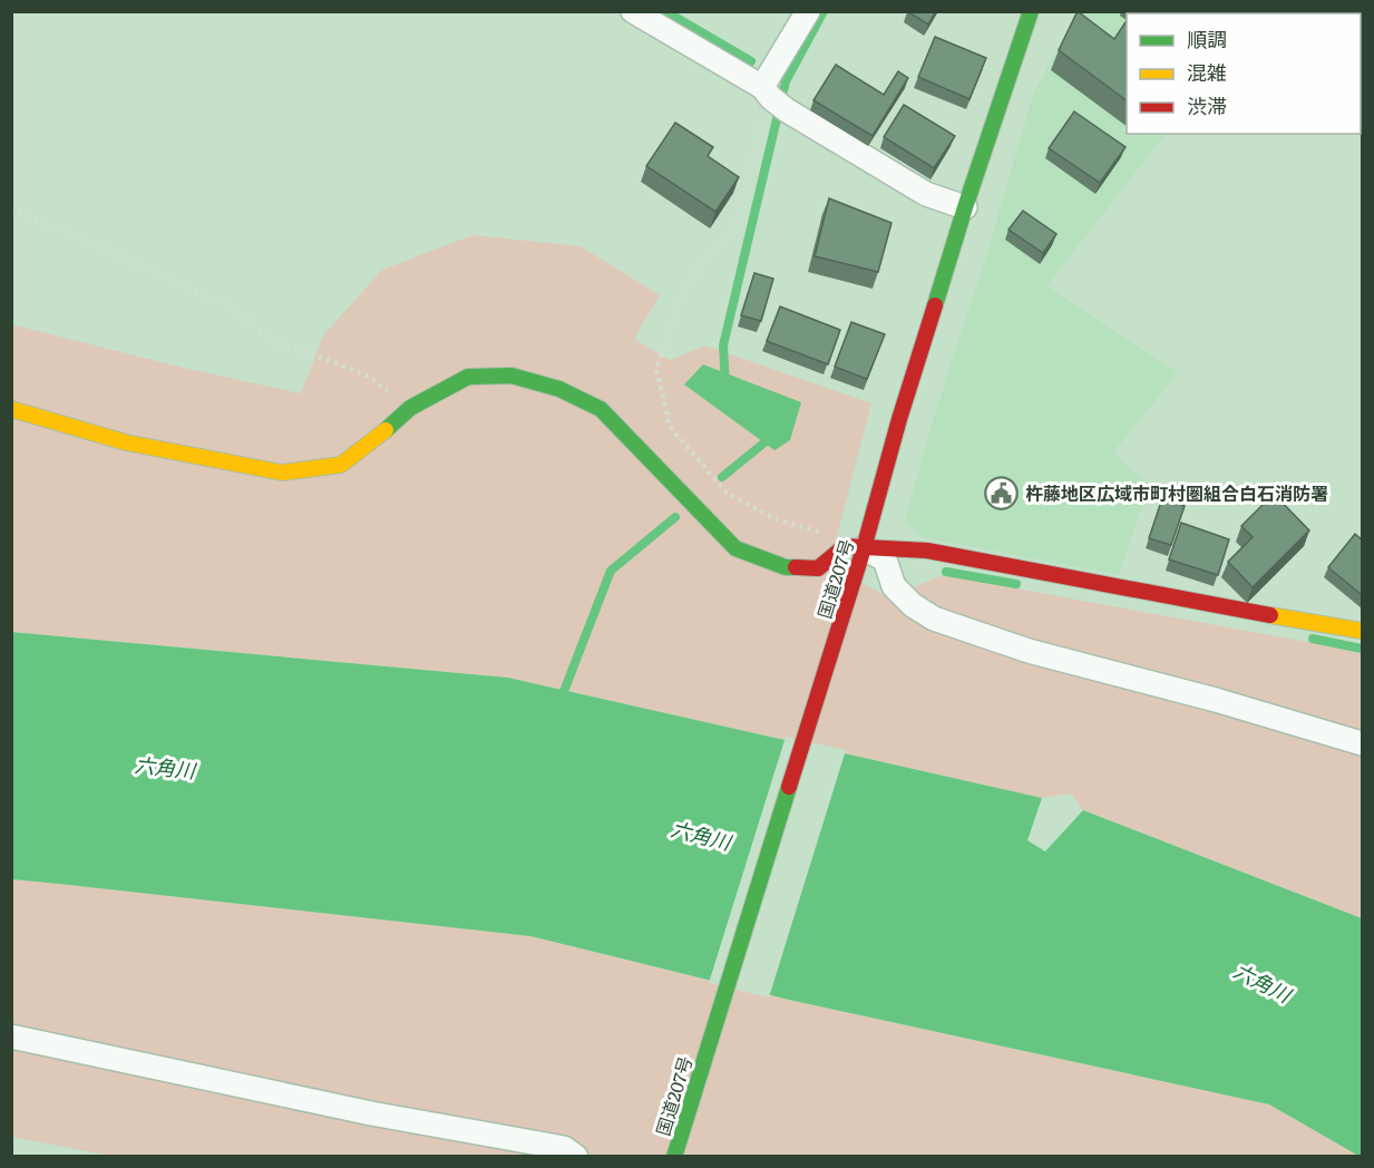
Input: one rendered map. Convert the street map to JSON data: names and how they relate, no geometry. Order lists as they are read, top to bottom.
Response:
{
  "streets": {
    "main road": ["国道207号"]
  },
  "water": ["六角川"],
  "places": {
    "public building": ["杵藤地区広域市町村圏組合白石消防署"]
  },
  "legend": ["順調", "混雑", "渋滞"]
}
